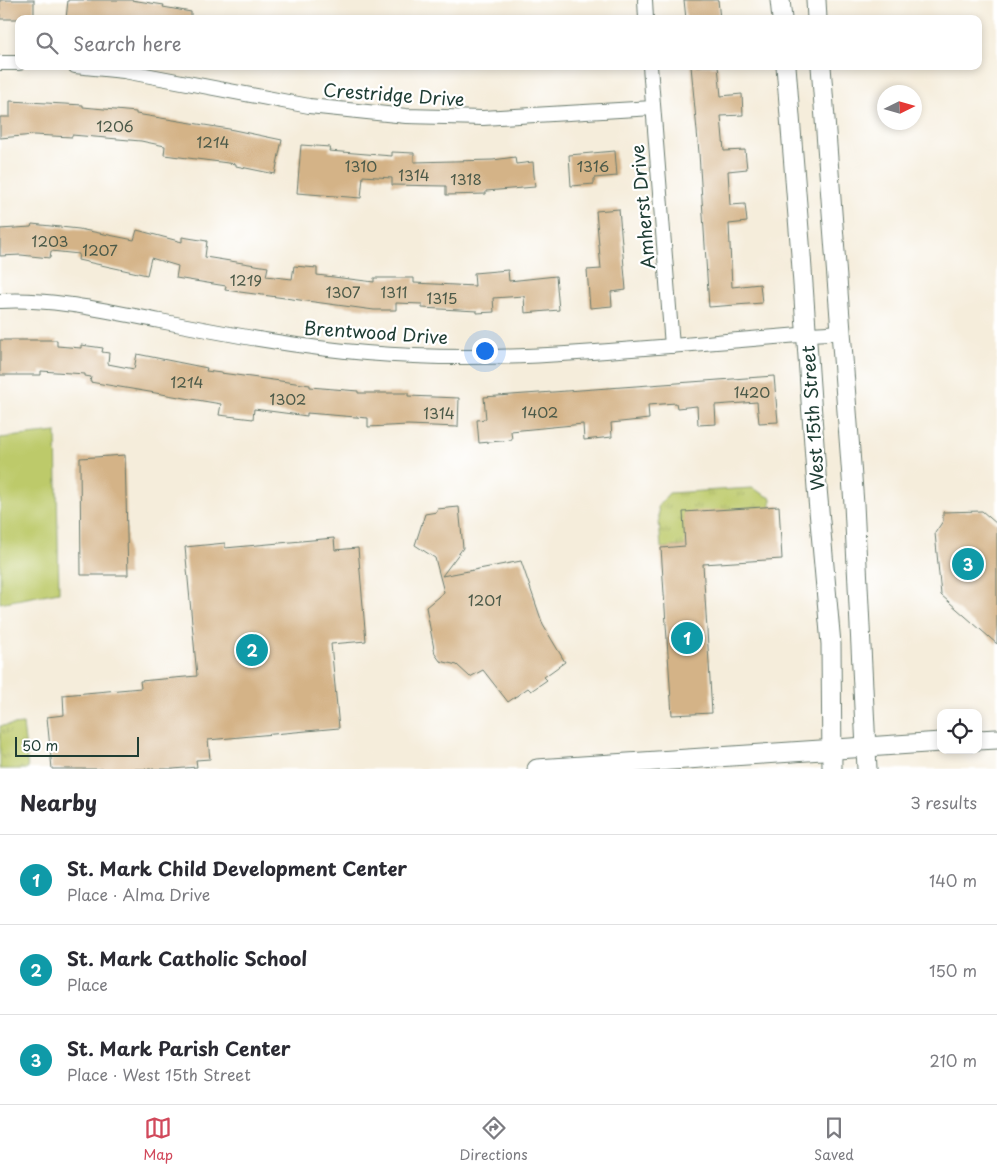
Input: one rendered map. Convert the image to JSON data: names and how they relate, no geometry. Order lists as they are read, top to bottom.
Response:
{
  "streets": {
    "main road": ["West 15th Street"],
    "street": ["Crestridge Drive", "Amherst Drive", "Brentwood Drive"]
  },
  "crossings": [
    ["Crestridge Drive", "Amherst Drive"],
    ["Amherst Drive", "Brentwood Drive"],
    ["Brentwood Drive", "West 15th Street"]
  ],
  "house_numbers": [
    "1206",
    "1214",
    "1310",
    "1316",
    "1314",
    "1318",
    "1203",
    "1207",
    "1219",
    "1307",
    "1311",
    "1315",
    "1214",
    "1420",
    "1302",
    "1402",
    "1314",
    "1201"
  ],
  "scale_bar": "50 m",
  "north": "right",
  "page": {
    "search": "Search here",
    "pins": ["3", "1", "2"],
    "scale": "50 m",
    "heading": ["Nearby", "3 results"],
    "list": [
      {
        "mark": "1",
        "name": "St. Mark Child Development Center",
        "note": "Place · Alma Drive",
        "value": "140 m"
      },
      {
        "mark": "2",
        "name": "St. Mark Catholic School",
        "note": "Place",
        "value": "150 m"
      },
      {
        "mark": "3",
        "name": "St. Mark Parish Center",
        "note": "Place · West 15th Street",
        "value": "210 m"
      }
    ],
    "nav": ["Map", "Directions", "Saved"]
  }
}
